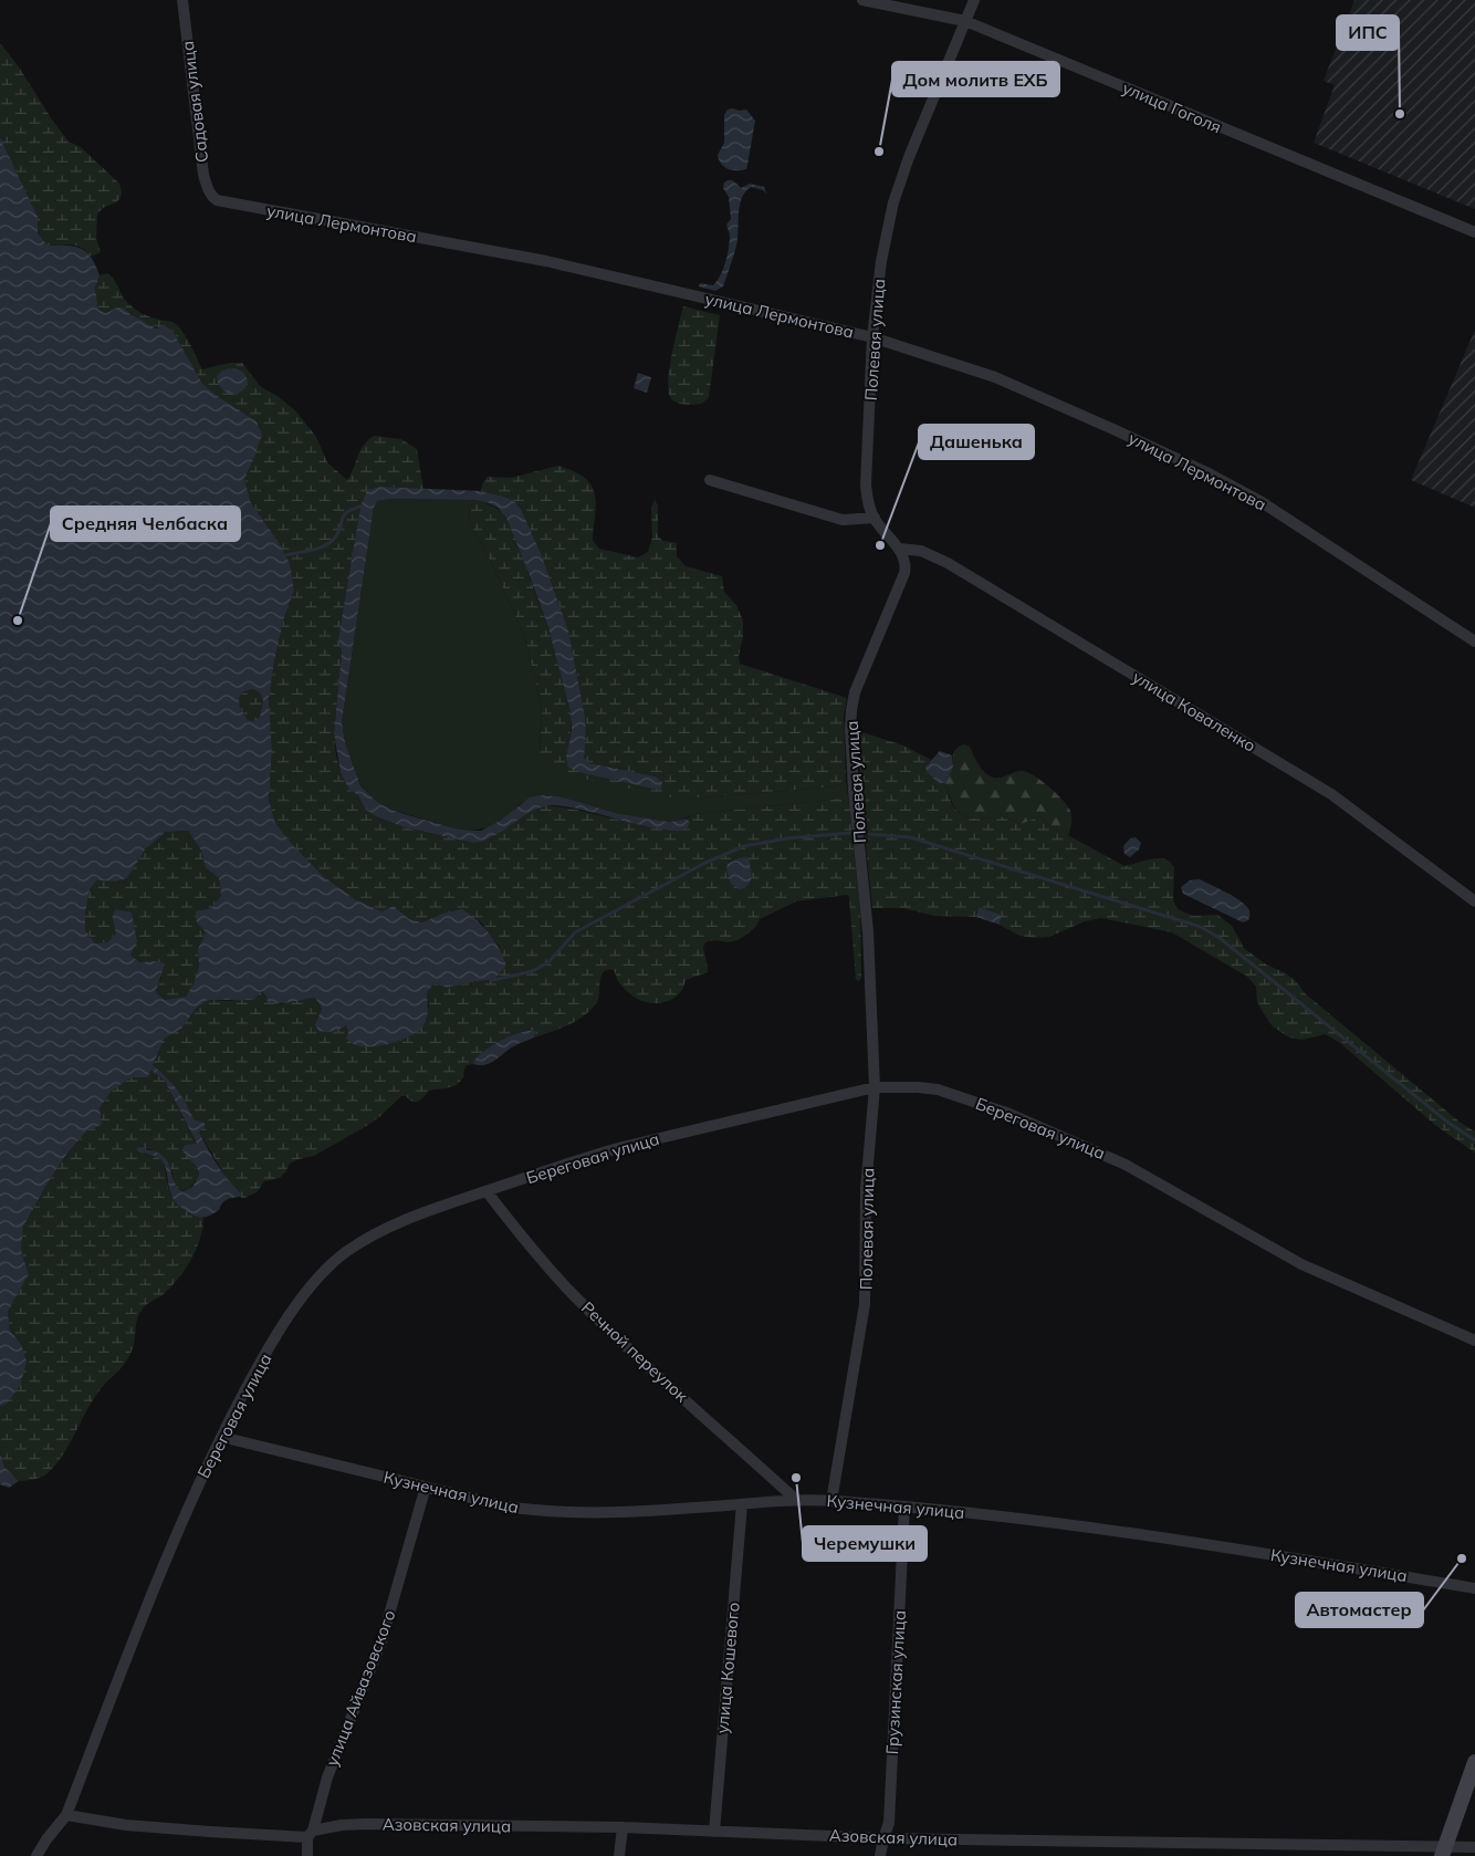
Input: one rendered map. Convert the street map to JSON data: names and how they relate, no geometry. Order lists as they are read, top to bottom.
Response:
{
  "streets": {
    "street": [
      "Садовая улица",
      "улица Гоголя",
      "улица Лермонтова",
      "Полевая улица",
      "улица Коваленко",
      "Береговая улица",
      "Речной переулок",
      "Кузнечная улица",
      "улица Кошевого",
      "Грузинская улица",
      "улица Айвазовского",
      "Азовская улица"
    ]
  },
  "crossings": [
    ["Садовая улица", "улица Лермонтова"],
    ["улица Гоголя", "Полевая улица"],
    ["улица Лермонтова", "Полевая улица"],
    ["Полевая улица", "улица Коваленко"],
    ["Полевая улица", "Береговая улица"],
    ["Полевая улица", "Кузнечная улица"],
    ["Береговая улица", "Речной переулок"],
    ["Береговая улица", "Кузнечная улица"],
    ["Береговая улица", "Азовская улица"],
    ["Речной переулок", "Кузнечная улица"],
    ["Кузнечная улица", "улица Кошевого"],
    ["Кузнечная улица", "Грузинская улица"],
    ["Кузнечная улица", "улица Айвазовского"],
    ["улица Кошевого", "Азовская улица"],
    ["Грузинская улица", "Азовская улица"],
    ["улица Айвазовского", "Азовская улица"]
  ],
  "places": [
    "ИПС",
    "Дом молитв ЕХБ",
    "Дашенька",
    "Средняя Челбаска",
    "Черемушки",
    "Автомастер"
  ]
}
